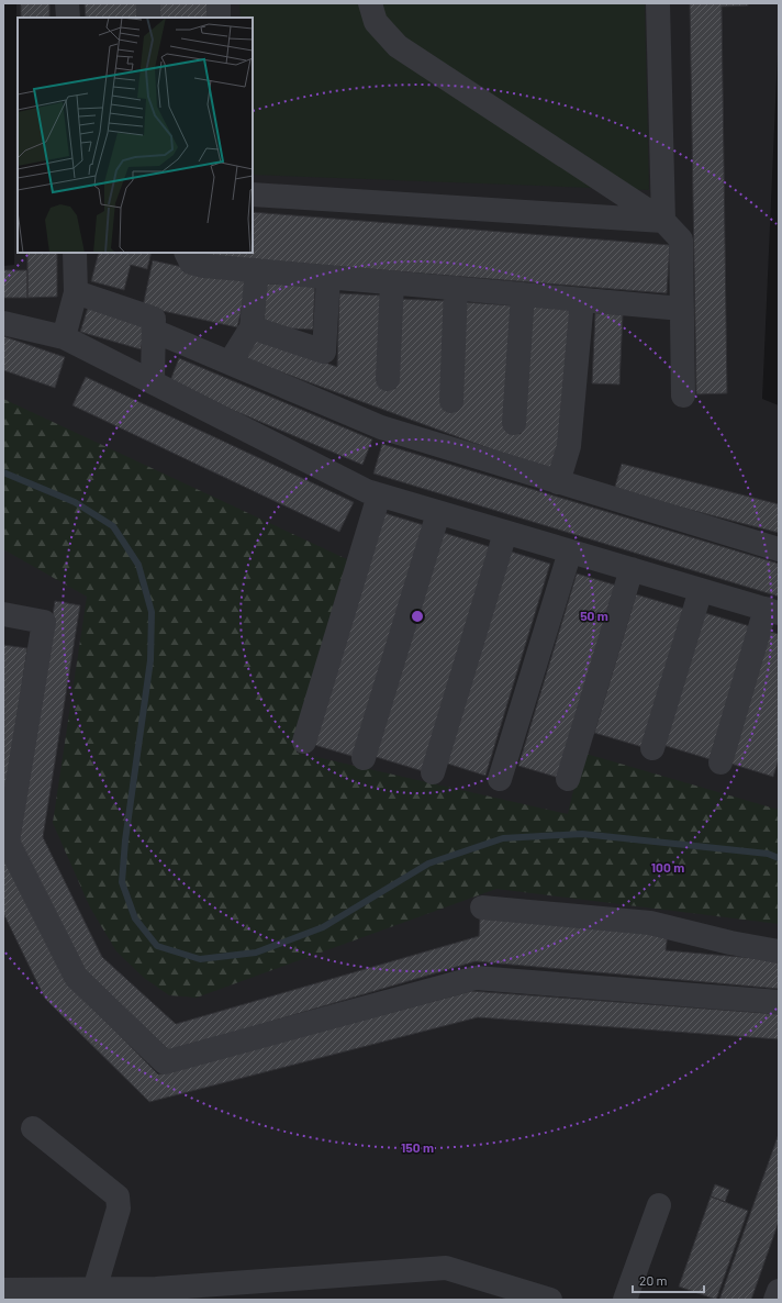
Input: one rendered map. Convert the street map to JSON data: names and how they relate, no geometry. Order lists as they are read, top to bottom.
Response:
{
  "scale_bar": "20 m",
  "rings": ["50 m", "100 m", "150 m"]
}
